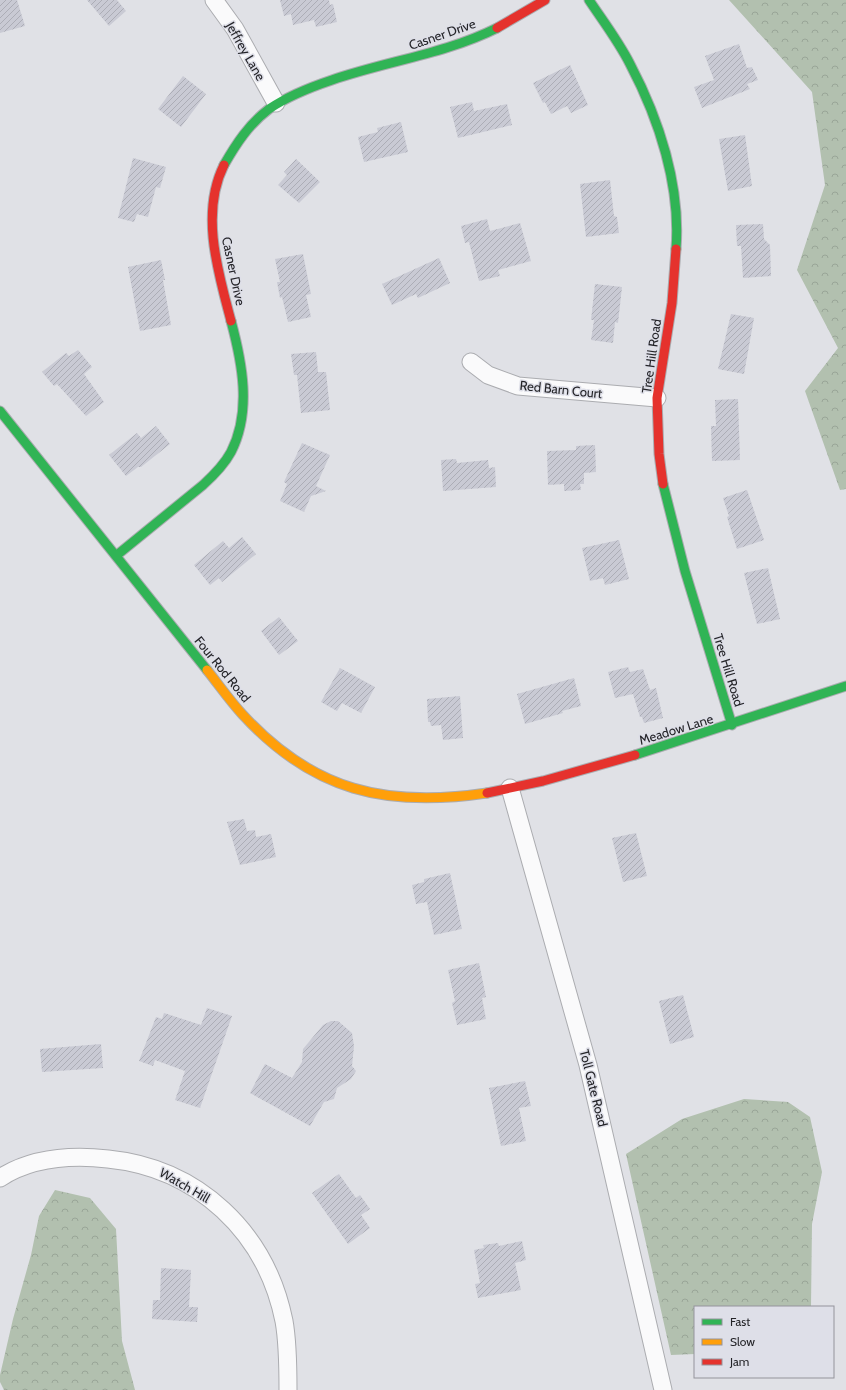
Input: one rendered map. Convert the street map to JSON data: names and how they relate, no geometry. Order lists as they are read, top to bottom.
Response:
{
  "streets": {
    "street": [
      "Casner Drive",
      "Jeffrey Lane",
      "Tree Hill Road",
      "Red Barn Court",
      "Four Rod Road",
      "Meadow Lane",
      "Toll Gate Road",
      "Watch Hill"
    ]
  },
  "crossings": [
    ["Casner Drive", "Jeffrey Lane"],
    ["Casner Drive", "Four Rod Road"],
    ["Tree Hill Road", "Red Barn Court"],
    ["Tree Hill Road", "Meadow Lane"],
    ["Four Rod Road", "Meadow Lane"],
    ["Four Rod Road", "Toll Gate Road"],
    ["Meadow Lane", "Toll Gate Road"]
  ],
  "legend": ["Fast", "Slow", "Jam"]
}
